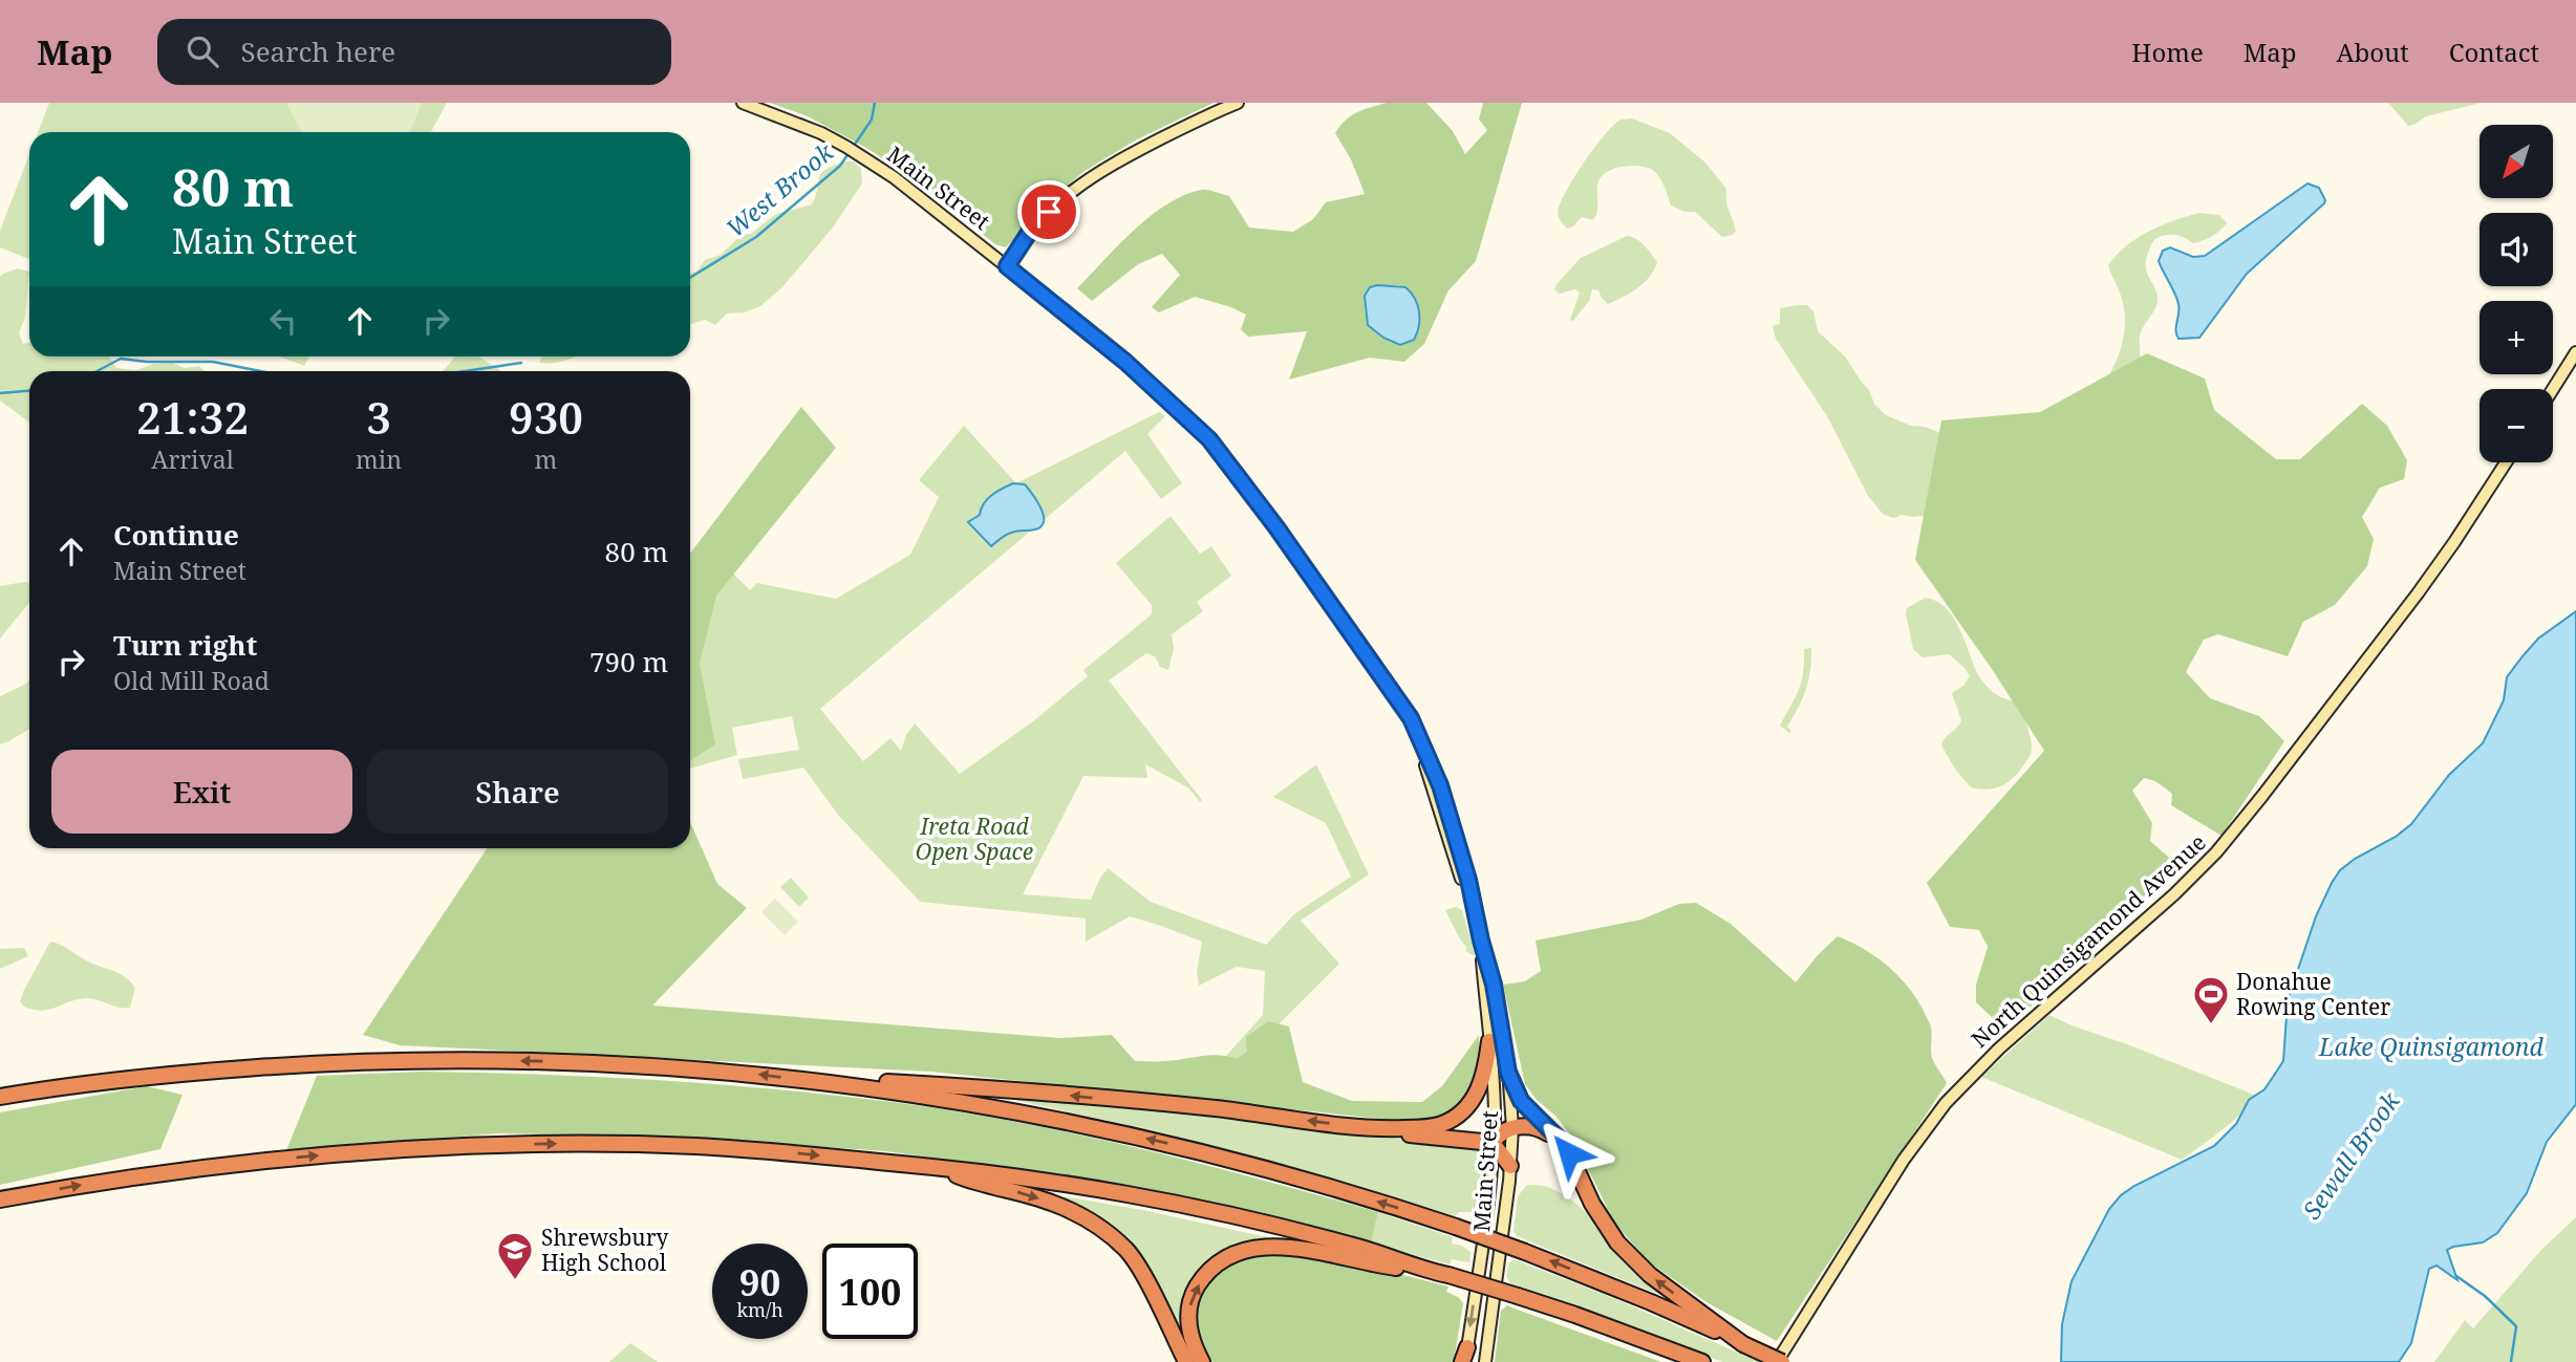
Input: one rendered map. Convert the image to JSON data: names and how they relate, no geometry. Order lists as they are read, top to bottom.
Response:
{
  "streets": {
    "main road": ["Main Street", "North Quinsigamond Avenue"]
  },
  "water": ["West Brook", "Lake Quinsigamond", "Sewall Brook"],
  "parks": ["Ireta Road Open Space"],
  "places": {
    "sports": ["Donahue Rowing Center"],
    "school or university": ["Shrewsbury High School"]
  },
  "north": "bottom left",
  "page": {
    "header": "Map",
    "search": "Search here",
    "nav": [
      "Home",
      "Map",
      "About",
      "Contact"
    ],
    "map_buttons": ["+", "−"],
    "turn": ["80 m", "Main Street"],
    "eta": [
      "21:32",
      "Arrival",
      "3",
      "min",
      "930",
      "m"
    ],
    "list": [
      {
        "name": "Continue",
        "note": "Main Street",
        "value": "80 m"
      },
      {
        "name": "Turn right",
        "note": "Old Mill Road",
        "value": "790 m"
      }
    ],
    "buttons": ["Exit", "Share"],
    "speed": "90 km/h",
    "limit": "100"
  }
}
